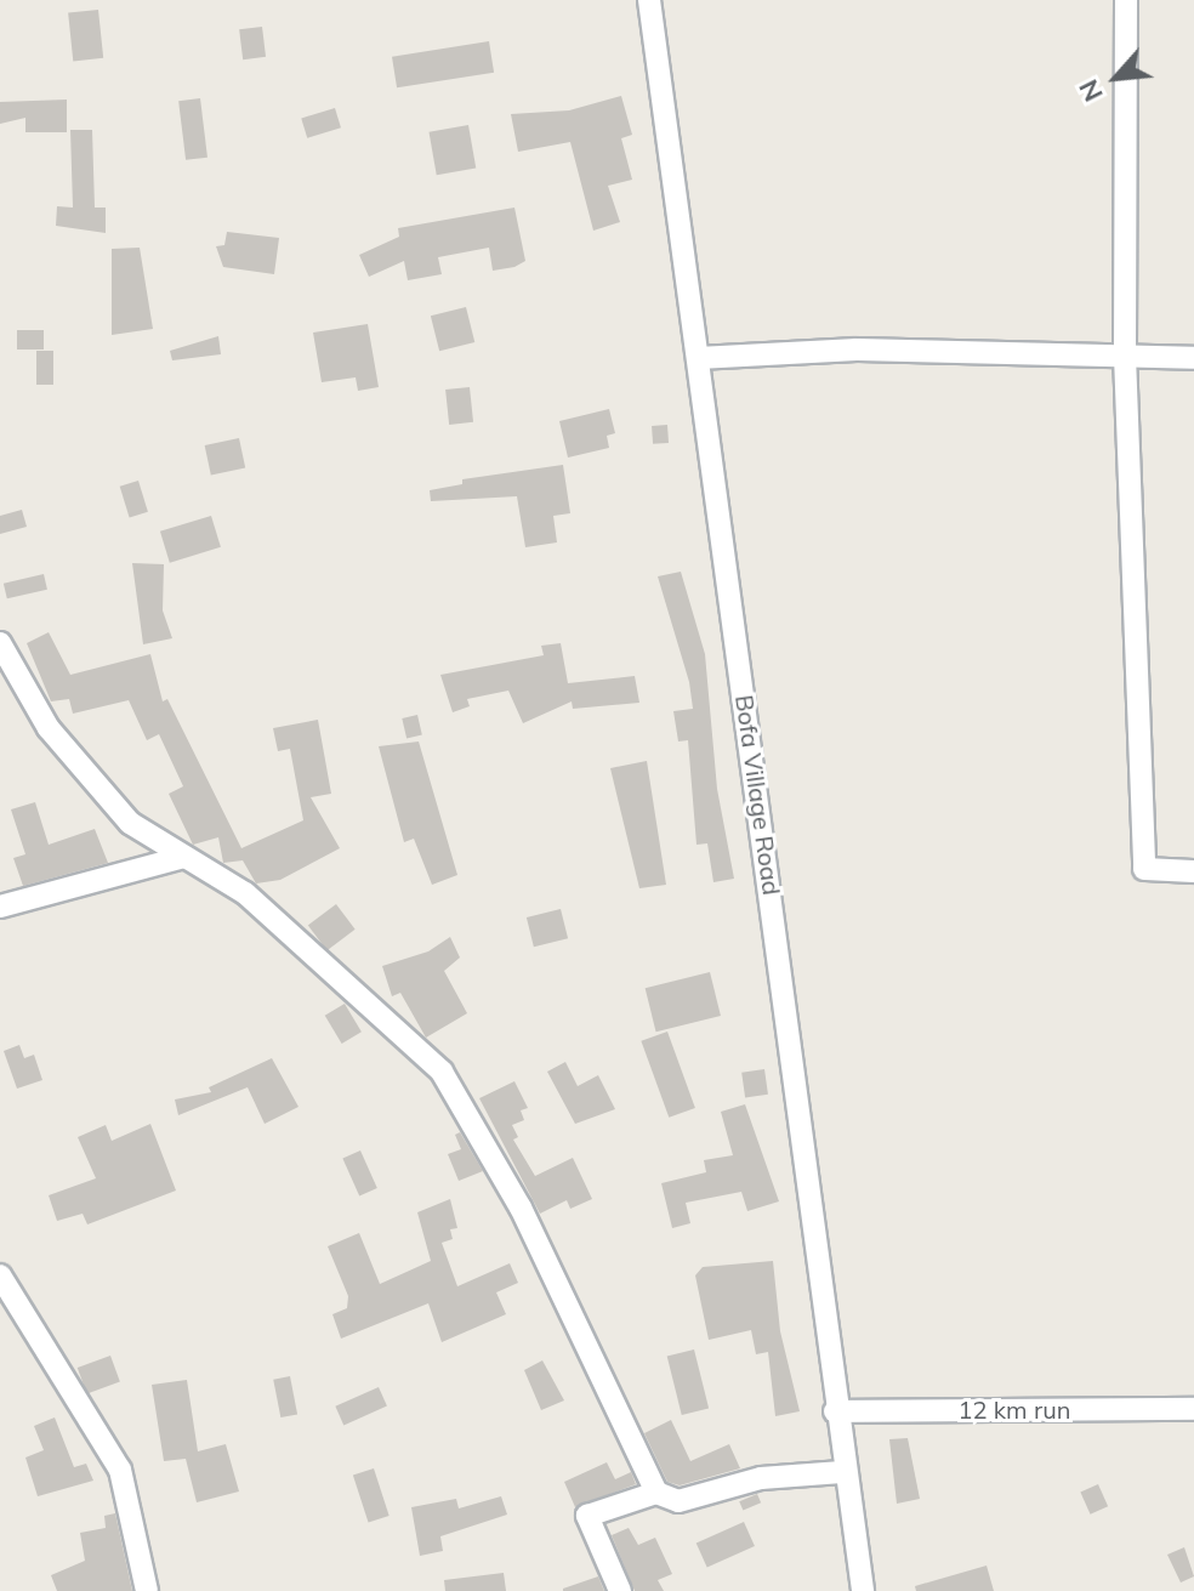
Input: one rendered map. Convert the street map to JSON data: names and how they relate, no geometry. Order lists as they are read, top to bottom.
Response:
{
  "streets": {
    "street": ["Bofa Village Road", "12 km run"]
  },
  "crossings": [
    ["Bofa Village Road", "12 km run"]
  ],
  "north": "bottom left"
}
